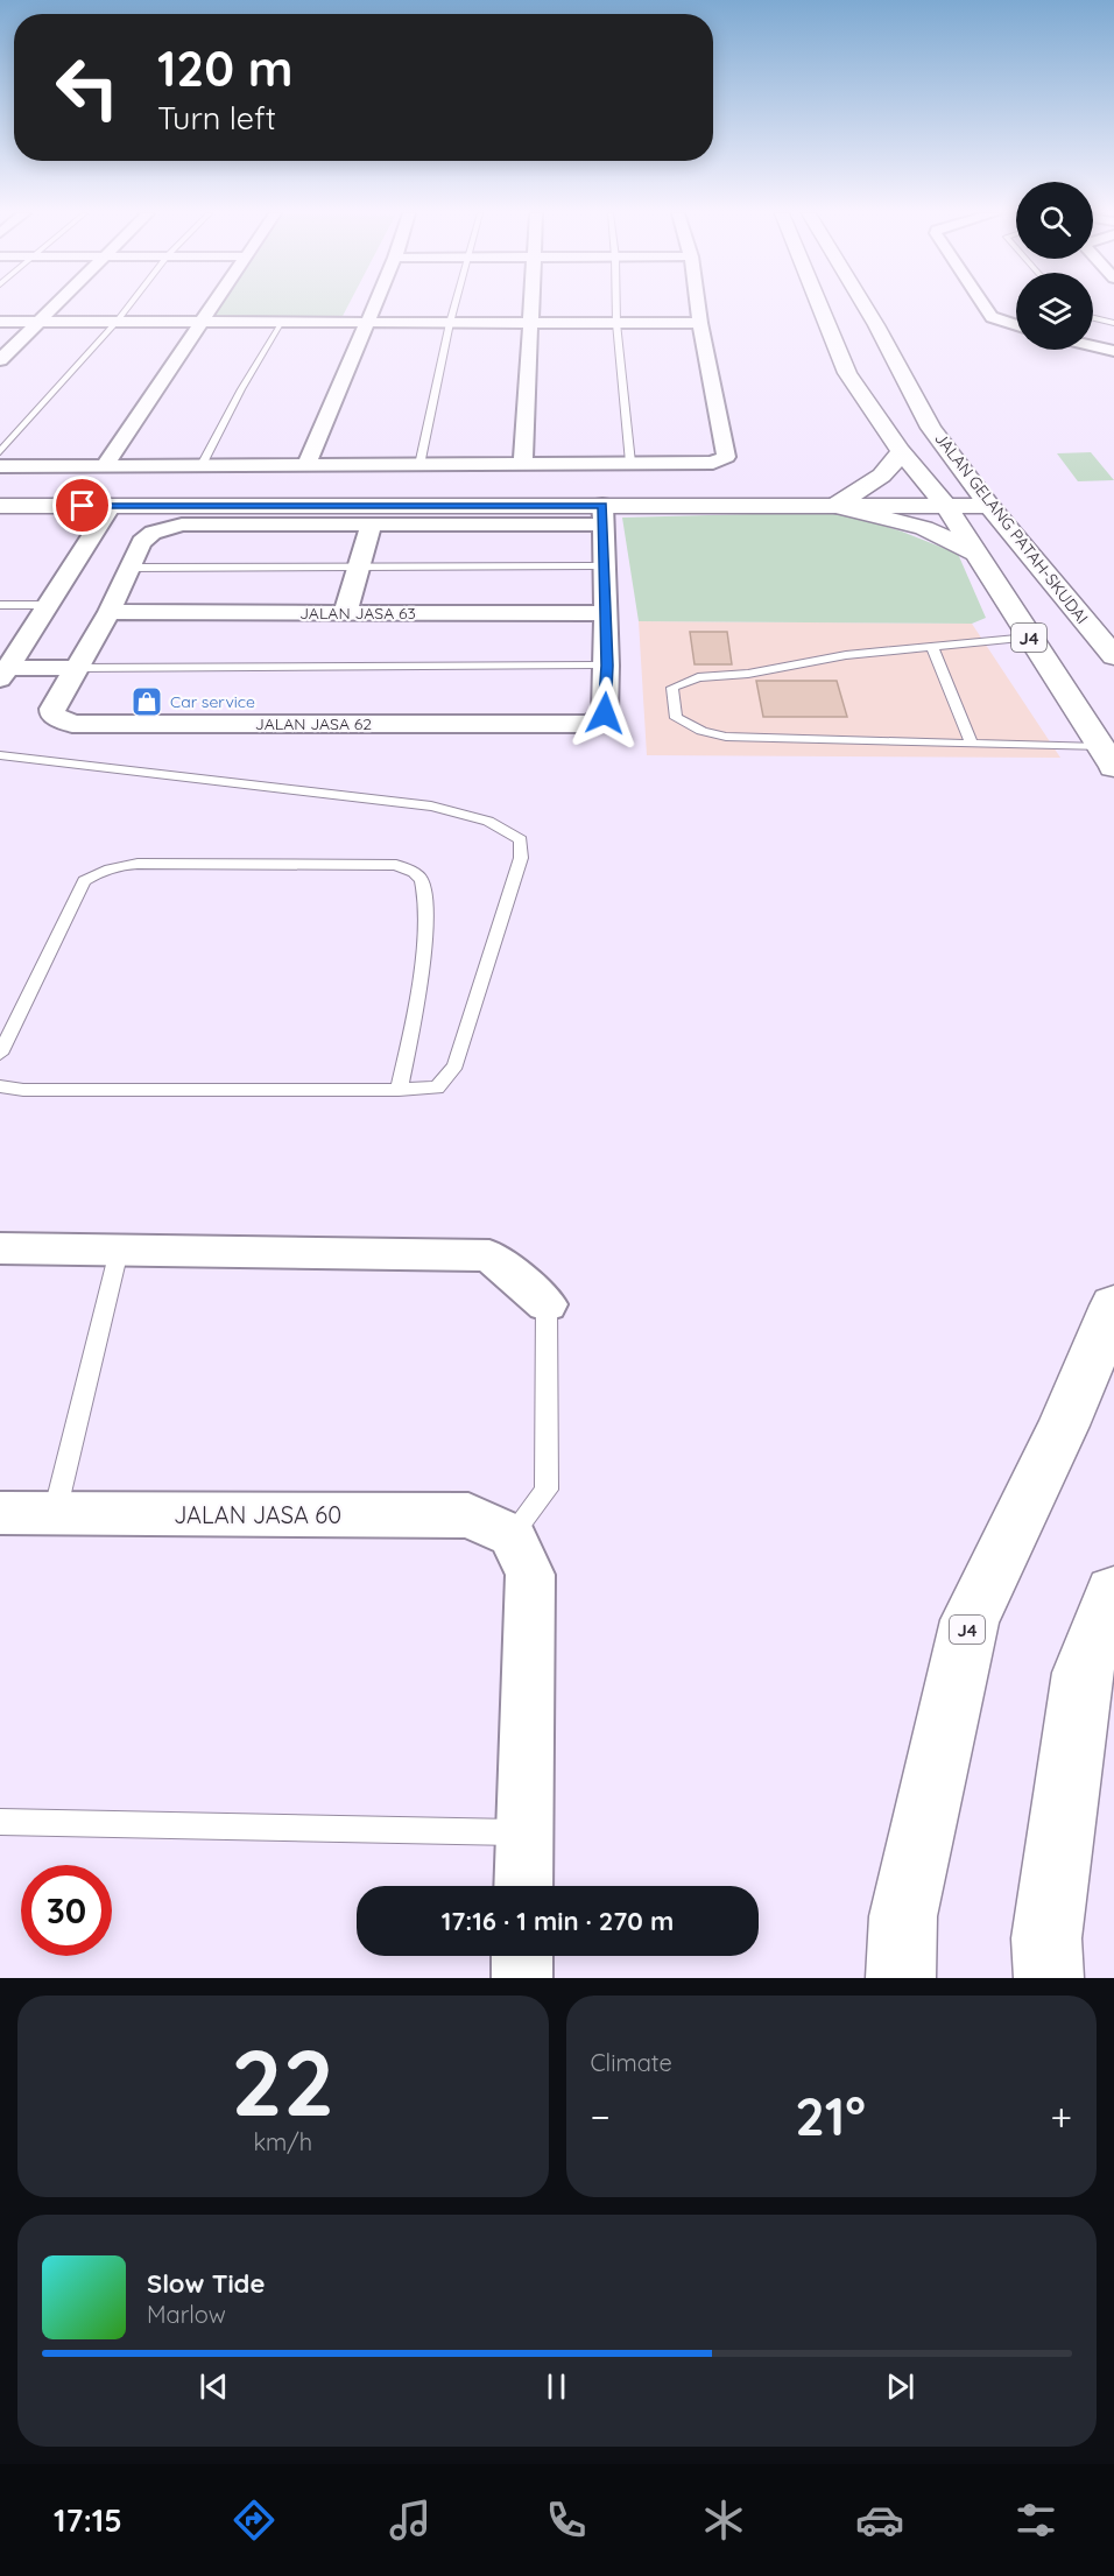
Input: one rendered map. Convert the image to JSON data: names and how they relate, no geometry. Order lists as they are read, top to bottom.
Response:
{
  "streets": {
    "main road": ["JALAN GELANG PATAH-SKUDAI", "J4"],
    "street": ["JALAN JASA 63", "JALAN JASA 62", "JALAN JASA 60"]
  },
  "crossings": [
    ["JALAN JASA 63", "JALAN JASA 62"]
  ],
  "places": {
    "shop": ["Car service"]
  },
  "page": {
    "turn": ["120 m", "Turn left"],
    "limit": "30",
    "trip": "17:16 · 1 min · 270 m",
    "tile": [
      ["22", "km/h"],
      "Climate"
    ],
    "heat": ["−", "21°", "+"],
    "song": ["Slow Tide", "Marlow"],
    "tabs": "17:15"
  }
}
